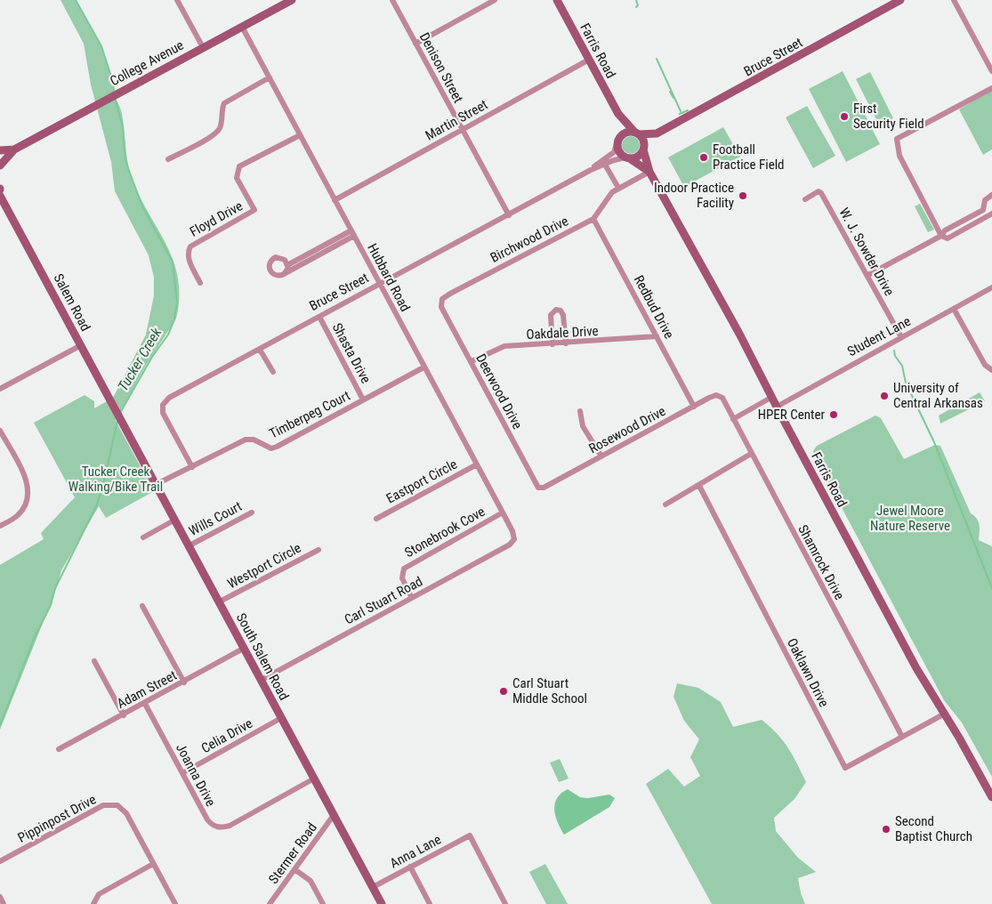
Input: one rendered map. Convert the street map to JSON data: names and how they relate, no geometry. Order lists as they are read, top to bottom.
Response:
{
  "streets": {
    "street": [
      "Farris Road",
      "Bruce Street",
      "College Avenue",
      "Denison Street",
      "Martin Street",
      "Floyd Drive",
      "Birchwood Drive",
      "W. J. Sowder Drive",
      "Hubbard Road",
      "Salem Road",
      "Redbud Drive",
      "Oakdale Drive",
      "Student Lane",
      "Shasta Drive",
      "Deerwood Drive",
      "Timberpeg Court",
      "Rosewood Drive",
      "Eastport Circle",
      "Wills Court",
      "Stonebrook Cove",
      "Shamrock Drive",
      "Westport Circle",
      "Carl Stuart Road",
      "South Salem Road",
      "Oaklawn Drive",
      "Adam Street",
      "Celia Drive",
      "Joanna Drive",
      "Pippinpost Drive",
      "Anna Lane",
      "Stermer Road"
    ]
  },
  "crossings": [
    ["Farris Road", "Bruce Street"],
    ["Farris Road", "Martin Street"],
    ["Farris Road", "Birchwood Drive"],
    ["Farris Road", "Student Lane"],
    ["Farris Road", "Oaklawn Drive"],
    ["Bruce Street", "Denison Street"],
    ["Bruce Street", "Hubbard Road"],
    ["Bruce Street", "Shasta Drive"],
    ["Bruce Street", "Timberpeg Court"],
    ["College Avenue", "Hubbard Road"],
    ["Denison Street", "Martin Street"],
    ["Martin Street", "Hubbard Road"],
    ["Floyd Drive", "Hubbard Road"],
    ["Birchwood Drive", "Redbud Drive"],
    ["Birchwood Drive", "Deerwood Drive"],
    ["W. J. Sowder Drive", "Student Lane"],
    ["Hubbard Road", "Timberpeg Court"],
    ["Hubbard Road", "Eastport Circle"],
    ["Hubbard Road", "Stonebrook Cove"],
    ["Hubbard Road", "Carl Stuart Road"],
    ["Salem Road", "South Salem Road"],
    ["Redbud Drive", "Oakdale Drive"],
    ["Redbud Drive", "Rosewood Drive"],
    ["Oakdale Drive", "Deerwood Drive"],
    ["Shasta Drive", "Timberpeg Court"],
    ["Deerwood Drive", "Rosewood Drive"],
    ["Timberpeg Court", "South Salem Road"],
    ["Rosewood Drive", "Shamrock Drive"],
    ["Wills Court", "South Salem Road"],
    ["Stonebrook Cove", "Carl Stuart Road"],
    ["Shamrock Drive", "Oaklawn Drive"],
    ["Westport Circle", "South Salem Road"],
    ["Carl Stuart Road", "South Salem Road"],
    ["South Salem Road", "Adam Street"],
    ["South Salem Road", "Celia Drive"],
    ["South Salem Road", "Joanna Drive"],
    ["South Salem Road", "Anna Lane"],
    ["South Salem Road", "Stermer Road"],
    ["Adam Street", "Joanna Drive"],
    ["Celia Drive", "Joanna Drive"]
  ],
  "water": ["Tucker Creek"],
  "parks": ["Tucker Creek Walking/Bike Trail", "Jewel Moore Nature Reserve"],
  "places": [
    "First Security Field",
    "Football Practice Field",
    "Indoor Practice Facility",
    "University of Central Arkansas",
    "HPER Center",
    "Carl Stuart Middle School",
    "Second Baptist Church"
  ]
}
